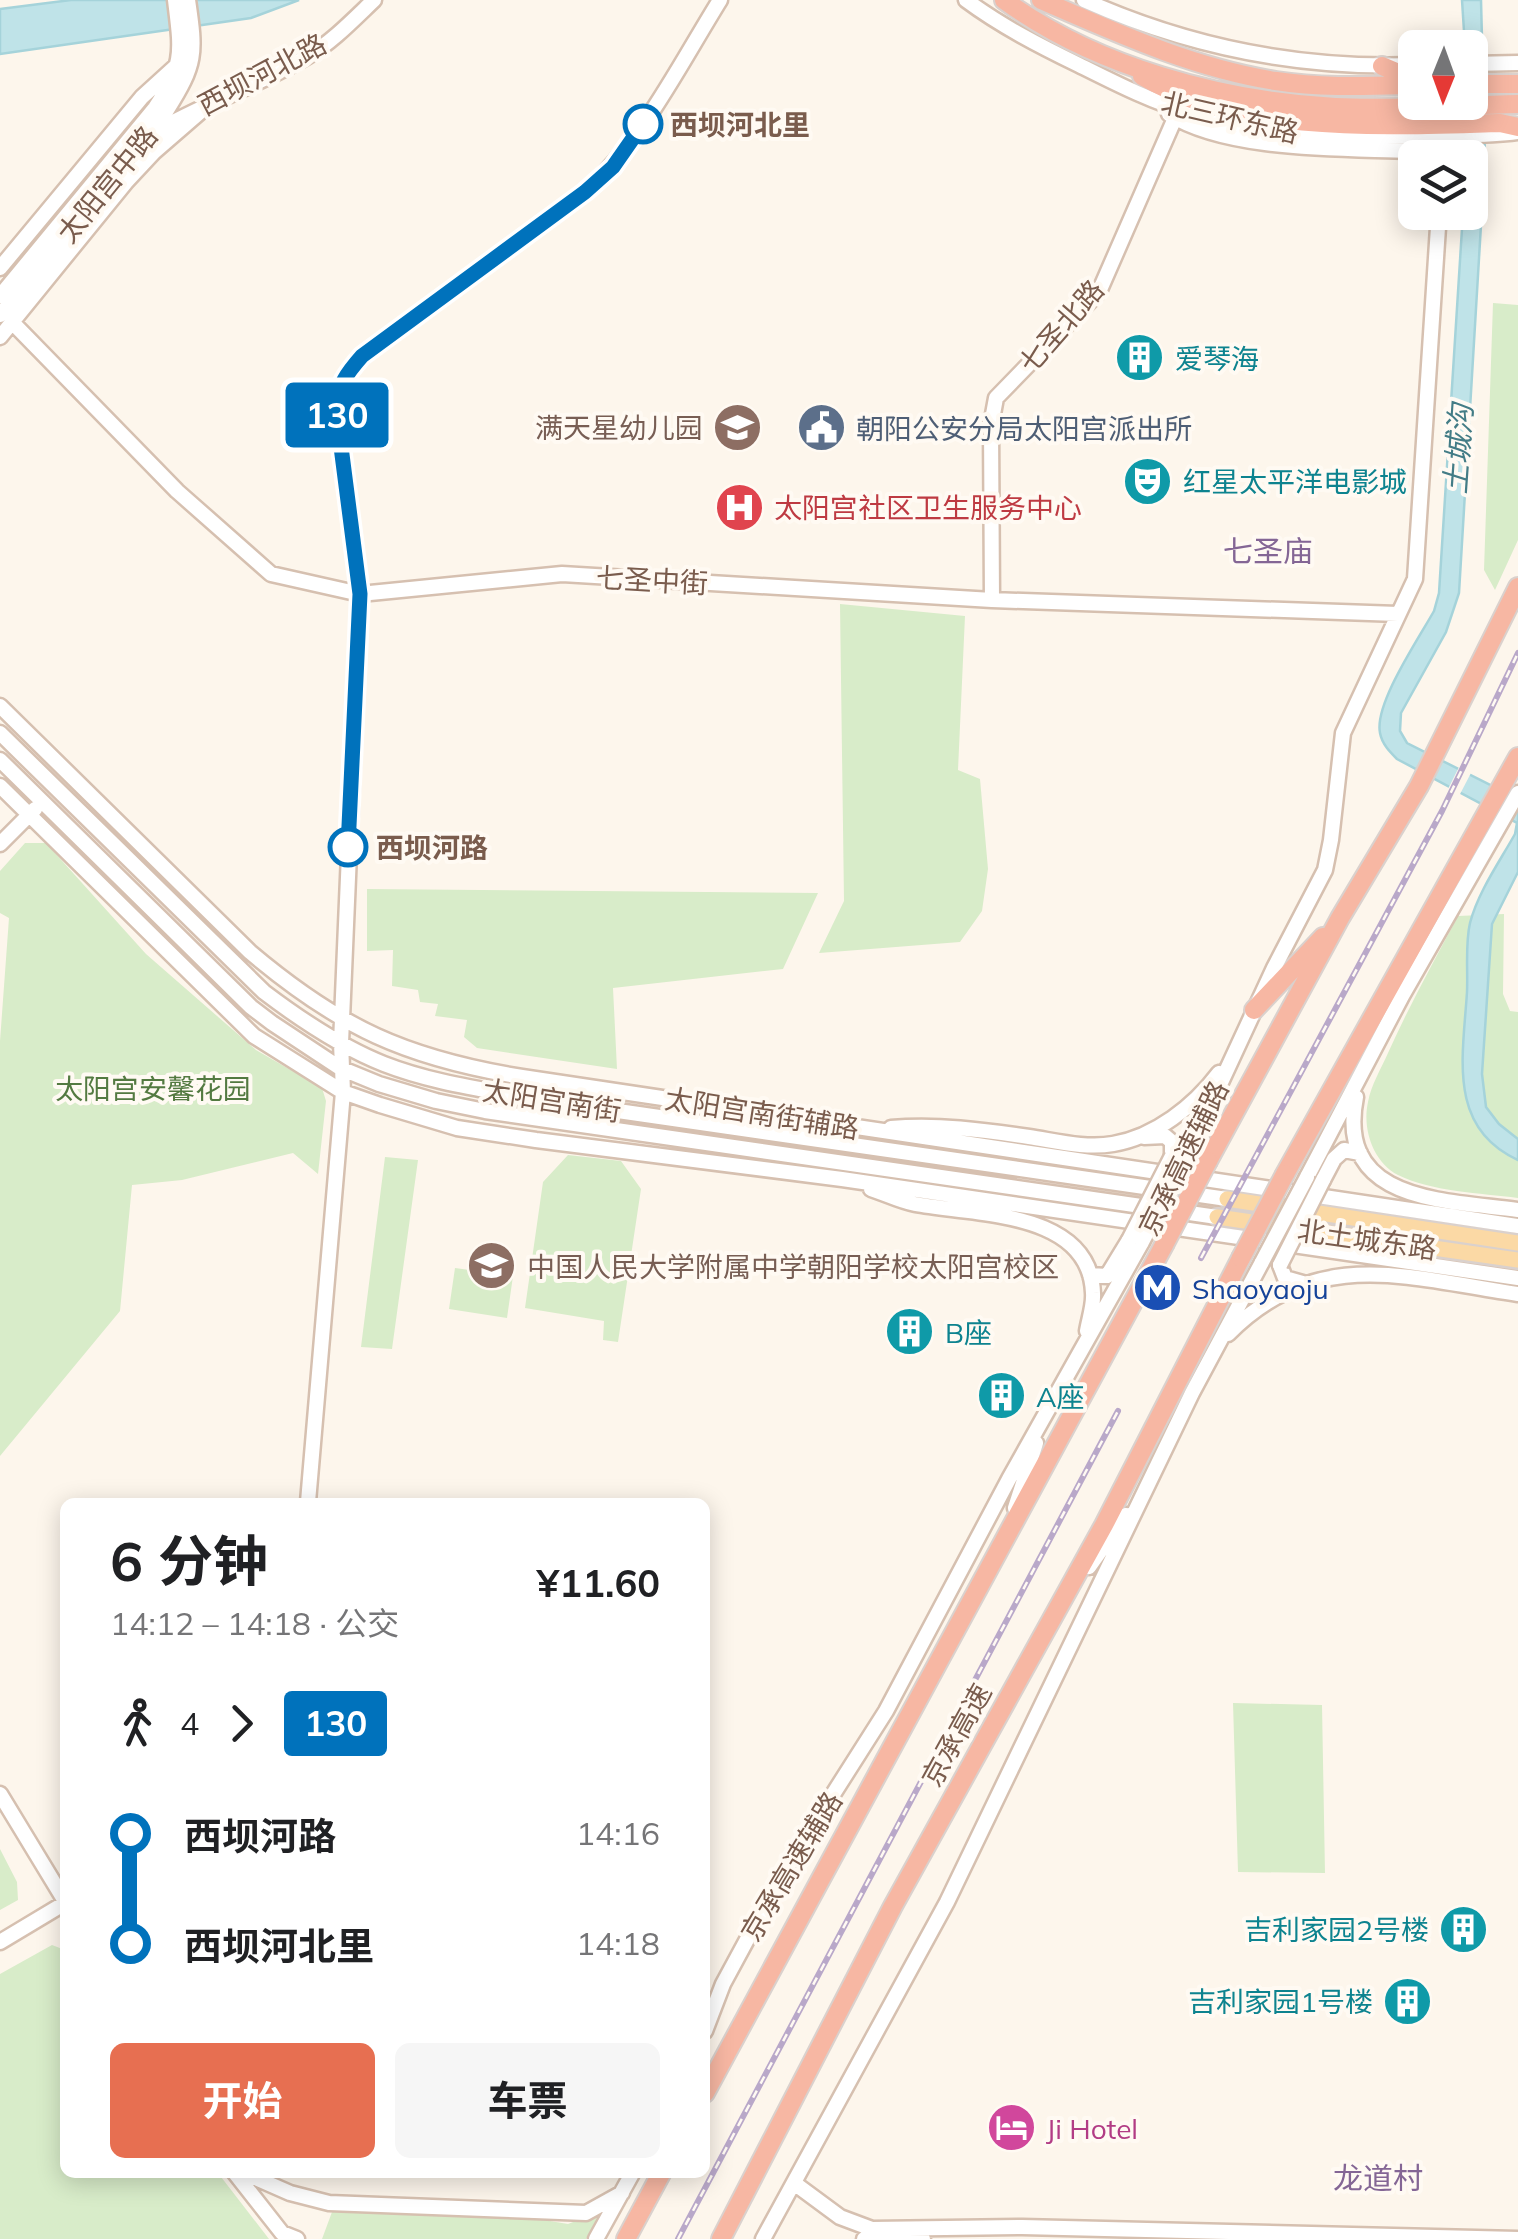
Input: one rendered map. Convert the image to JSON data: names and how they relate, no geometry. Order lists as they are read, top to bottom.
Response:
{
  "streets": {
    "highway": ["京承高速"],
    "main road": ["北土城东路"],
    "street": [
      "西坝河北路",
      "北三环东路",
      "太阳宫中路",
      "七圣北路",
      "七圣中街",
      "太阳宫南街",
      "太阳宫南街辅路",
      "京承高速辅路"
    ]
  },
  "crossings": [
    ["西坝河北路", "太阳宫中路"],
    ["太阳宫中路", "七圣中街"],
    ["七圣北路", "七圣中街"],
    ["七圣中街", "京承高速辅路"],
    ["太阳宫南街", "太阳宫南街辅路"],
    ["太阳宫南街", "北土城东路"],
    ["太阳宫南街辅路", "北土城东路"]
  ],
  "districts": ["七圣庙", "龙道村"],
  "water": ["土城沟"],
  "parks": ["太阳宫安馨花园"],
  "places": {
    "other": ["西坝河北里", "西坝河路"],
    "building": [
      "爱琴海",
      "B座",
      "A座",
      "吉利家园2号楼",
      "吉利家园1号楼"
    ],
    "school or university": ["满天星幼儿园", "中国人民大学附属中学朝阳学校太阳宫校区"],
    "public building": ["朝阳公安分局太阳宫派出所"],
    "theatre": ["红星太平洋电影城"],
    "hospital": ["太阳宫社区卫生服务中心"],
    "metro station": ["Shaoyaoju"],
    "hotel": ["Ji Hotel"]
  },
  "lines": ["bus line 130"],
  "north": "bottom",
  "page": {
    "on_map": "130",
    "heading": ["6 分钟", "14:12 – 14:18 · 公交", "¥11.60"],
    "legs": ["4", "130"],
    "list": [
      {
        "name": "西坝河路",
        "value": "14:16"
      },
      {
        "name": "西坝河北里",
        "value": "14:18"
      }
    ],
    "buttons": ["开始", "车票"]
  }
}
